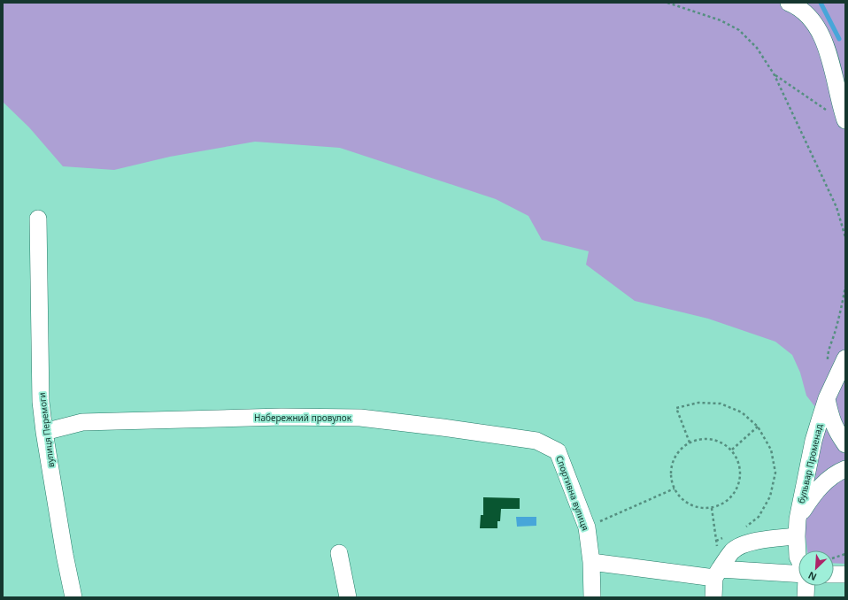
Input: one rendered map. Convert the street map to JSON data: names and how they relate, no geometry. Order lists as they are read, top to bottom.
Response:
{
  "streets": {
    "street": [
      "Набережний провулок",
      "вулиця Перемоги",
      "бульвар Променад",
      "Спортивна вулиця"
    ]
  },
  "crossings": [
    ["Набережний провулок", "вулиця Перемоги"],
    ["Набережний провулок", "Спортивна вулиця"]
  ],
  "north": "bottom left"
}
